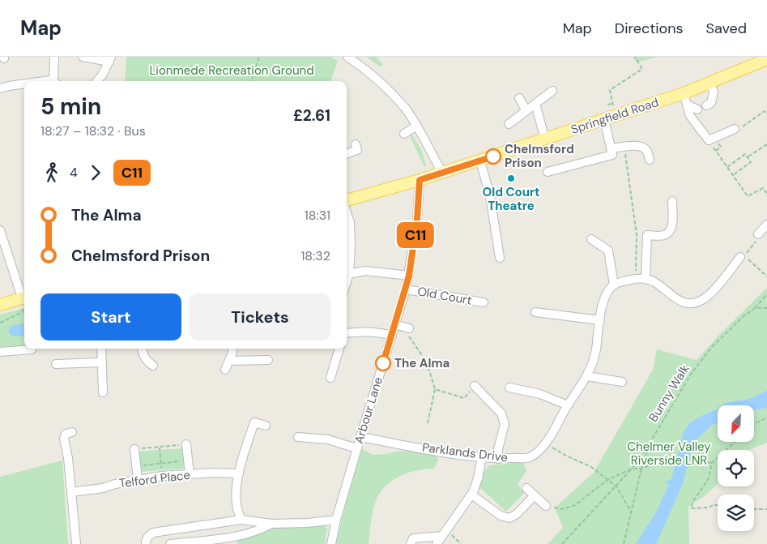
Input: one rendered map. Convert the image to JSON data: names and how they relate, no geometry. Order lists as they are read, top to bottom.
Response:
{
  "streets": {
    "main road": ["Springfield Road"],
    "street": [
      "Old Court",
      "Arbour Lane",
      "Parklands Drive",
      "Telford Place"
    ],
    "path": ["Bunny Walk"]
  },
  "crossings": [
    ["Springfield Road", "Arbour Lane"],
    ["Old Court", "Arbour Lane"],
    ["Arbour Lane", "Parklands Drive"]
  ],
  "parks": ["Lionmede Recreation Ground", "Chelmer Valley Riverside LNR"],
  "places": ["Chelmsford Prison", "Old Court Theatre", "The Alma"],
  "lines": ["bus line C11"],
  "north": "bottom left",
  "page": {
    "header": "Map",
    "nav": ["Map", "Directions", "Saved"],
    "on_map": "C11",
    "heading": ["5 min", "18:27 – 18:32 · Bus", "£2.61"],
    "legs": ["4", "C11"],
    "list": [
      {
        "name": "The Alma",
        "value": "18:31"
      },
      {
        "name": "Chelmsford Prison",
        "value": "18:32"
      }
    ],
    "buttons": ["Start", "Tickets"]
  }
}
